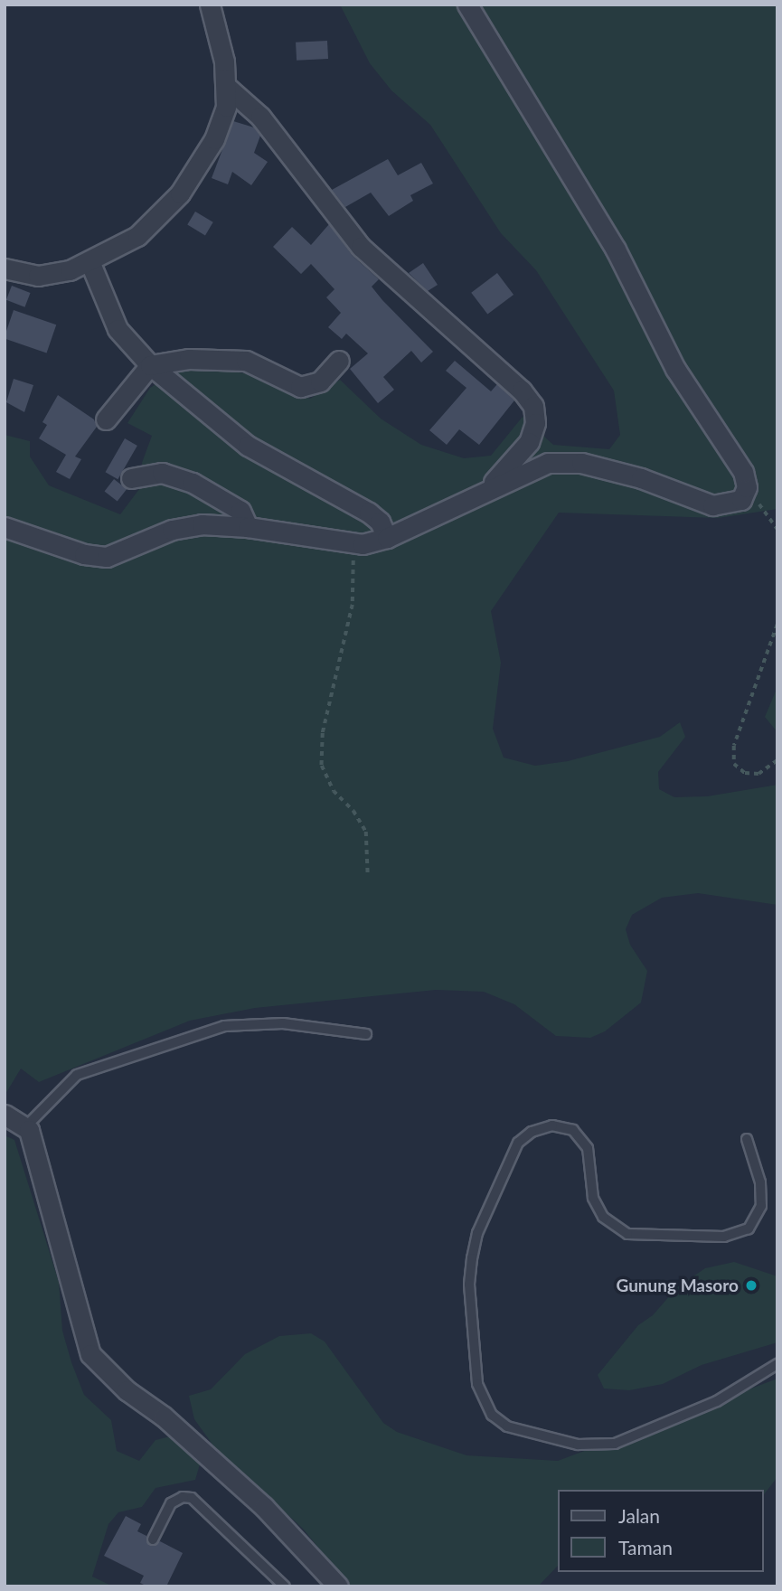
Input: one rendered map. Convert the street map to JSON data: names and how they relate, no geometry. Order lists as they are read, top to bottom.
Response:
{
  "places": ["Gunung Masoro"],
  "legend": ["Jalan", "Taman"]
}
